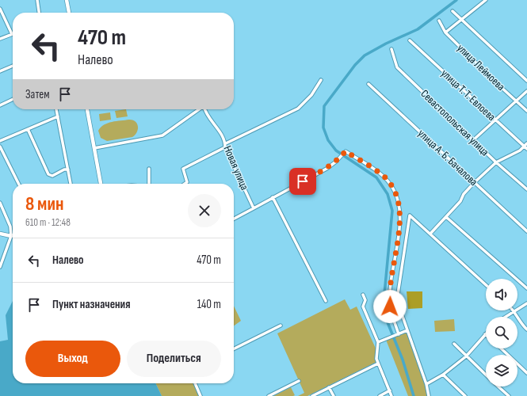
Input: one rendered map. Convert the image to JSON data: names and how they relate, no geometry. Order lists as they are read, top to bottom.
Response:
{
  "streets": {
    "street": [
      "улица Леймоева",
      "улица Т. Т. Евлоева",
      "Севастопольская улица",
      "улица А. Б. Бачалова",
      "Новая улица"
    ]
  },
  "page": {
    "turn": ["470 m", "Налево"],
    "then": "Затем",
    "heading": ["8 мин", "610 m · 12:48"],
    "list": [
      {
        "name": "Налево",
        "value": "470 m"
      },
      {
        "name": "Пункт назначения",
        "value": "140 m"
      }
    ],
    "buttons": ["Выход", "Поделиться"]
  }
}
